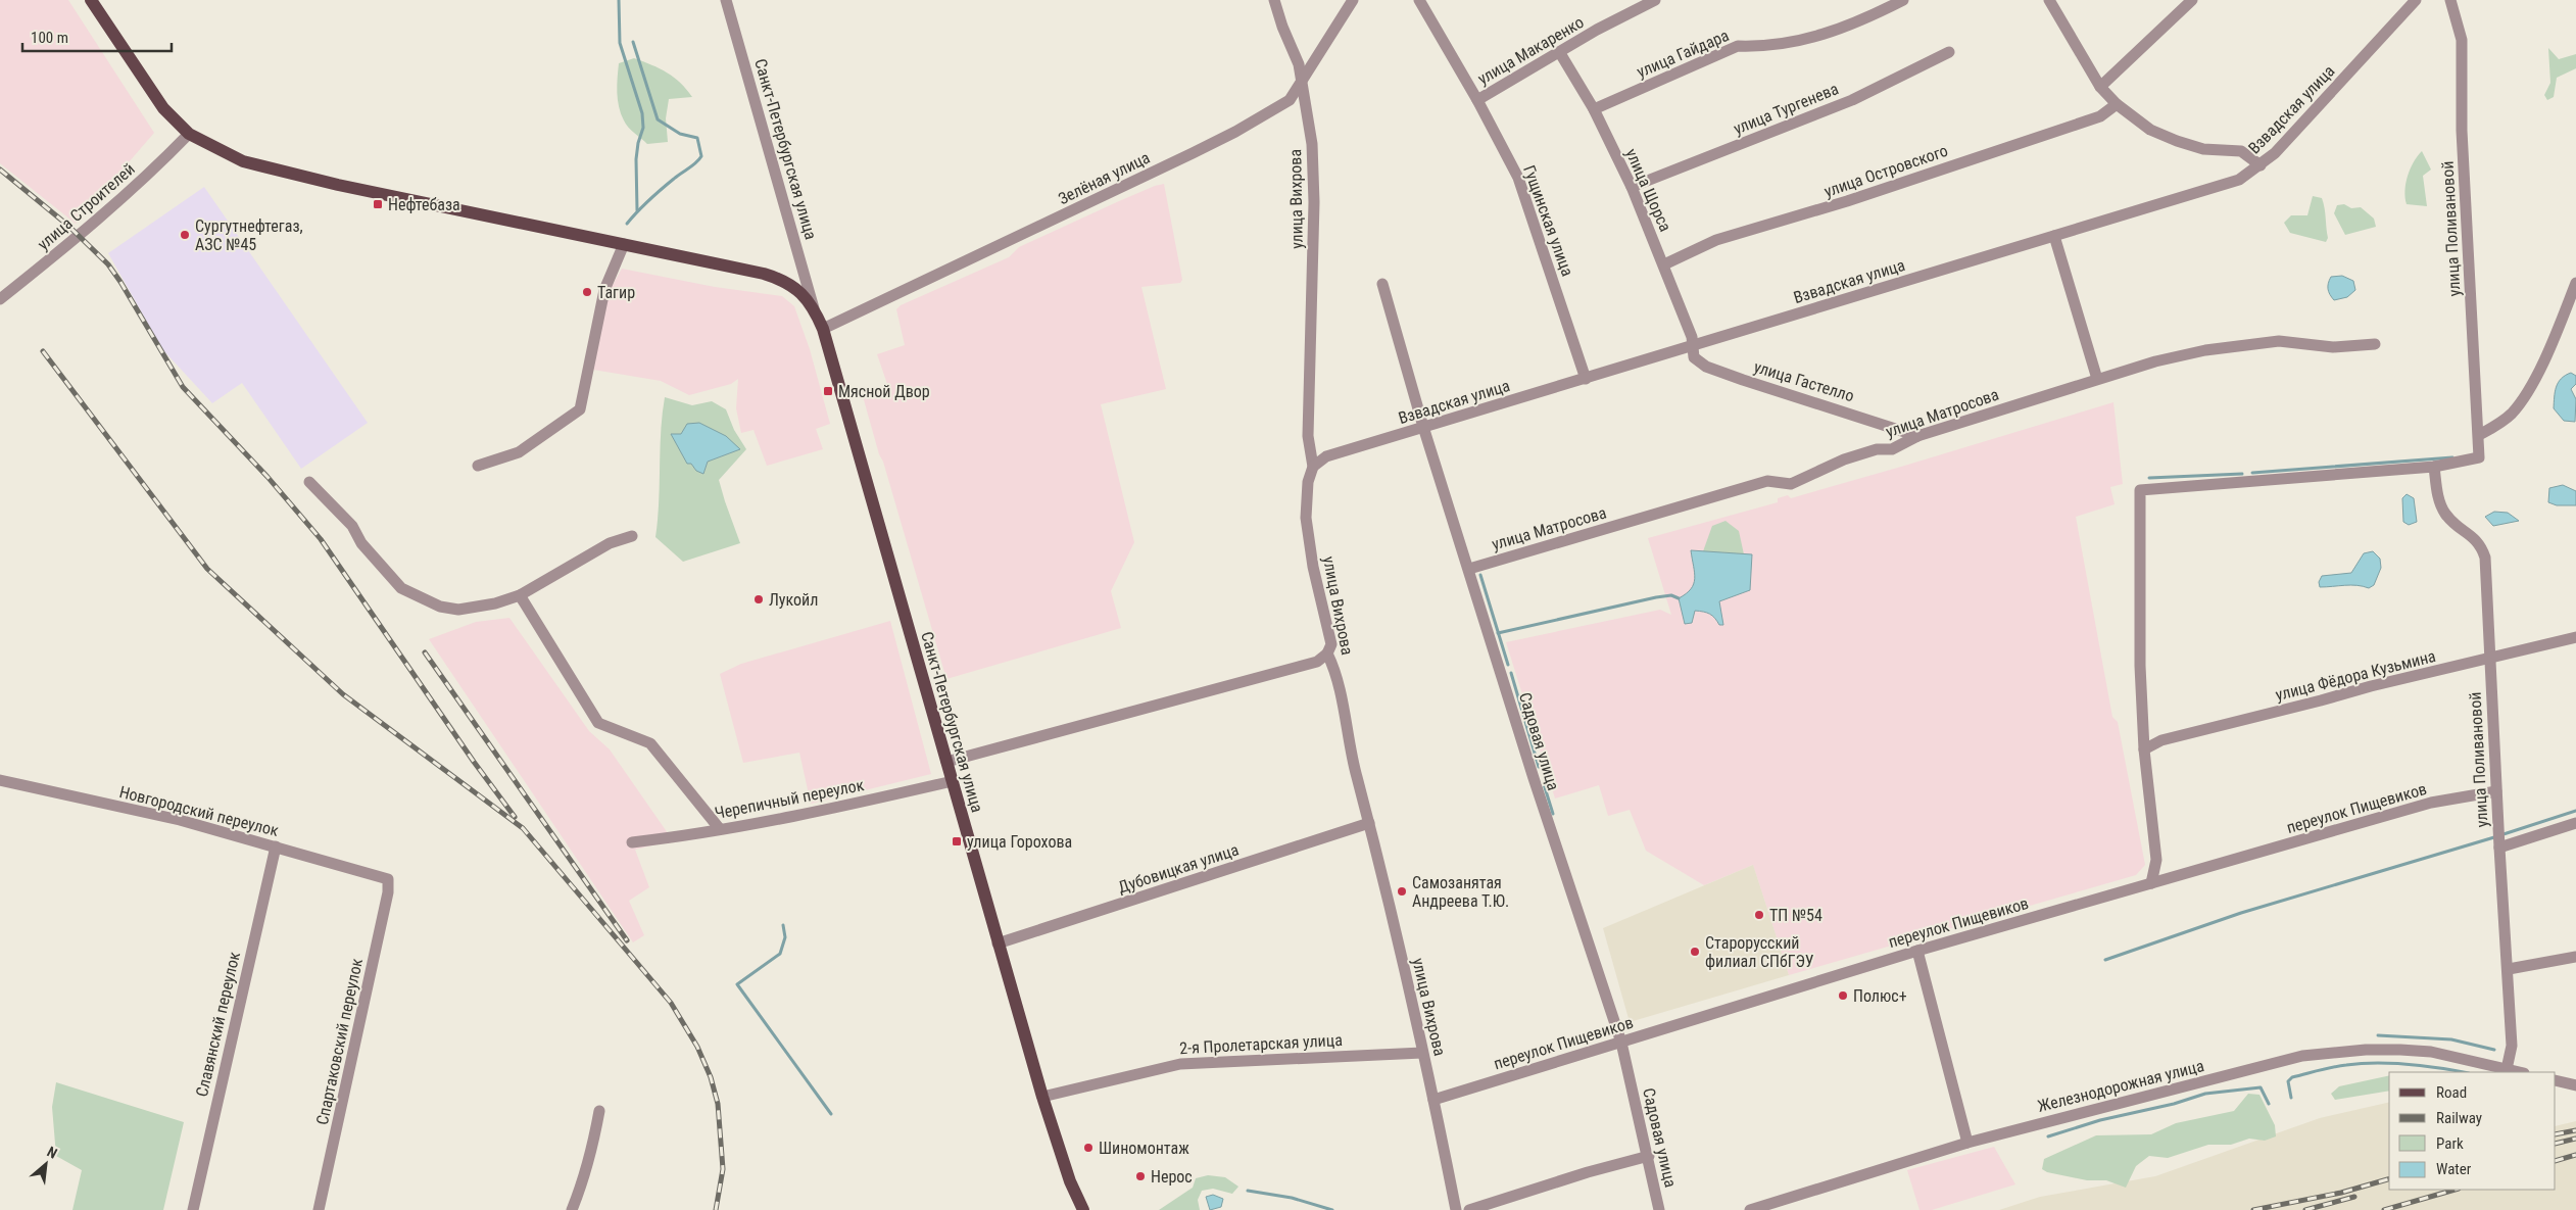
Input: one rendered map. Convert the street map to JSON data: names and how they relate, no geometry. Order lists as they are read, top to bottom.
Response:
{
  "streets": {
    "main road": ["Санкт-Петербургская улица"],
    "street": [
      "улица Макаренко",
      "улица Гайдара",
      "улица Тургенева",
      "Взвадская улица",
      "улица Островского",
      "Зелёная улица",
      "улица Щорса",
      "улица Вихрова",
      "улица Строителей",
      "Гущинская улица",
      "улица Поливановой",
      "улица Гастелло",
      "улица Матросова",
      "улица Фёдора Кузьмина",
      "Садовая улица",
      "Черепичный переулок",
      "переулок Пищевиков",
      "Новгородский переулок",
      "Дубовицкая улица",
      "Славянский переулок",
      "Спартаковский переулок",
      "2-я Пролетарская улица",
      "Железнодорожная улица"
    ]
  },
  "crossings": [
    ["улица Макаренко", "улица Щорса"],
    ["улица Макаренко", "Гущинская улица"],
    ["улица Гайдара", "улица Щорса"],
    ["улица Тургенева", "улица Щорса"],
    ["Взвадская улица", "улица Щорса"],
    ["Взвадская улица", "улица Вихрова"],
    ["Взвадская улица", "Гущинская улица"],
    ["Взвадская улица", "улица Гастелло"],
    ["Взвадская улица", "Садовая улица"],
    ["Санкт-Петербургская улица", "Зелёная улица"],
    ["Санкт-Петербургская улица", "улица Строителей"],
    ["Санкт-Петербургская улица", "Черепичный переулок"],
    ["Санкт-Петербургская улица", "Дубовицкая улица"],
    ["Санкт-Петербургская улица", "2-я Пролетарская улица"],
    ["улица Островского", "улица Щорса"],
    ["Зелёная улица", "улица Вихрова"],
    ["улица Щорса", "улица Гастелло"],
    ["улица Вихрова", "переулок Пищевиков"],
    ["улица Вихрова", "Дубовицкая улица"],
    ["улица Вихрова", "2-я Пролетарская улица"],
    ["улица Поливановой", "улица Фёдора Кузьмина"],
    ["улица Поливановой", "переулок Пищевиков"],
    ["улица Поливановой", "Железнодорожная улица"],
    ["улица Гастелло", "улица Матросова"],
    ["улица Матросова", "Садовая улица"],
    ["Садовая улица", "переулок Пищевиков"],
    ["Новгородский переулок", "Славянский переулок"],
    ["Новгородский переулок", "Спартаковский переулок"]
  ],
  "places": {
    "transit": ["Нефтебаза", "Мясной Двор", "улица Горохова"],
    "other": [
      "Сургутнефтегаз, АЗС №45",
      "Тагир",
      "Лукойл",
      "Самозанятая Андреева Т.Ю.",
      "ТП №54",
      "Старорусский филиал СПбГЭУ",
      "Полюс+",
      "Шиномонтаж",
      "Нерос"
    ]
  },
  "legend": [
    "Road",
    "Railway",
    "Park",
    "Water"
  ],
  "scale_bar": "100 m",
  "north": "top right"
}
